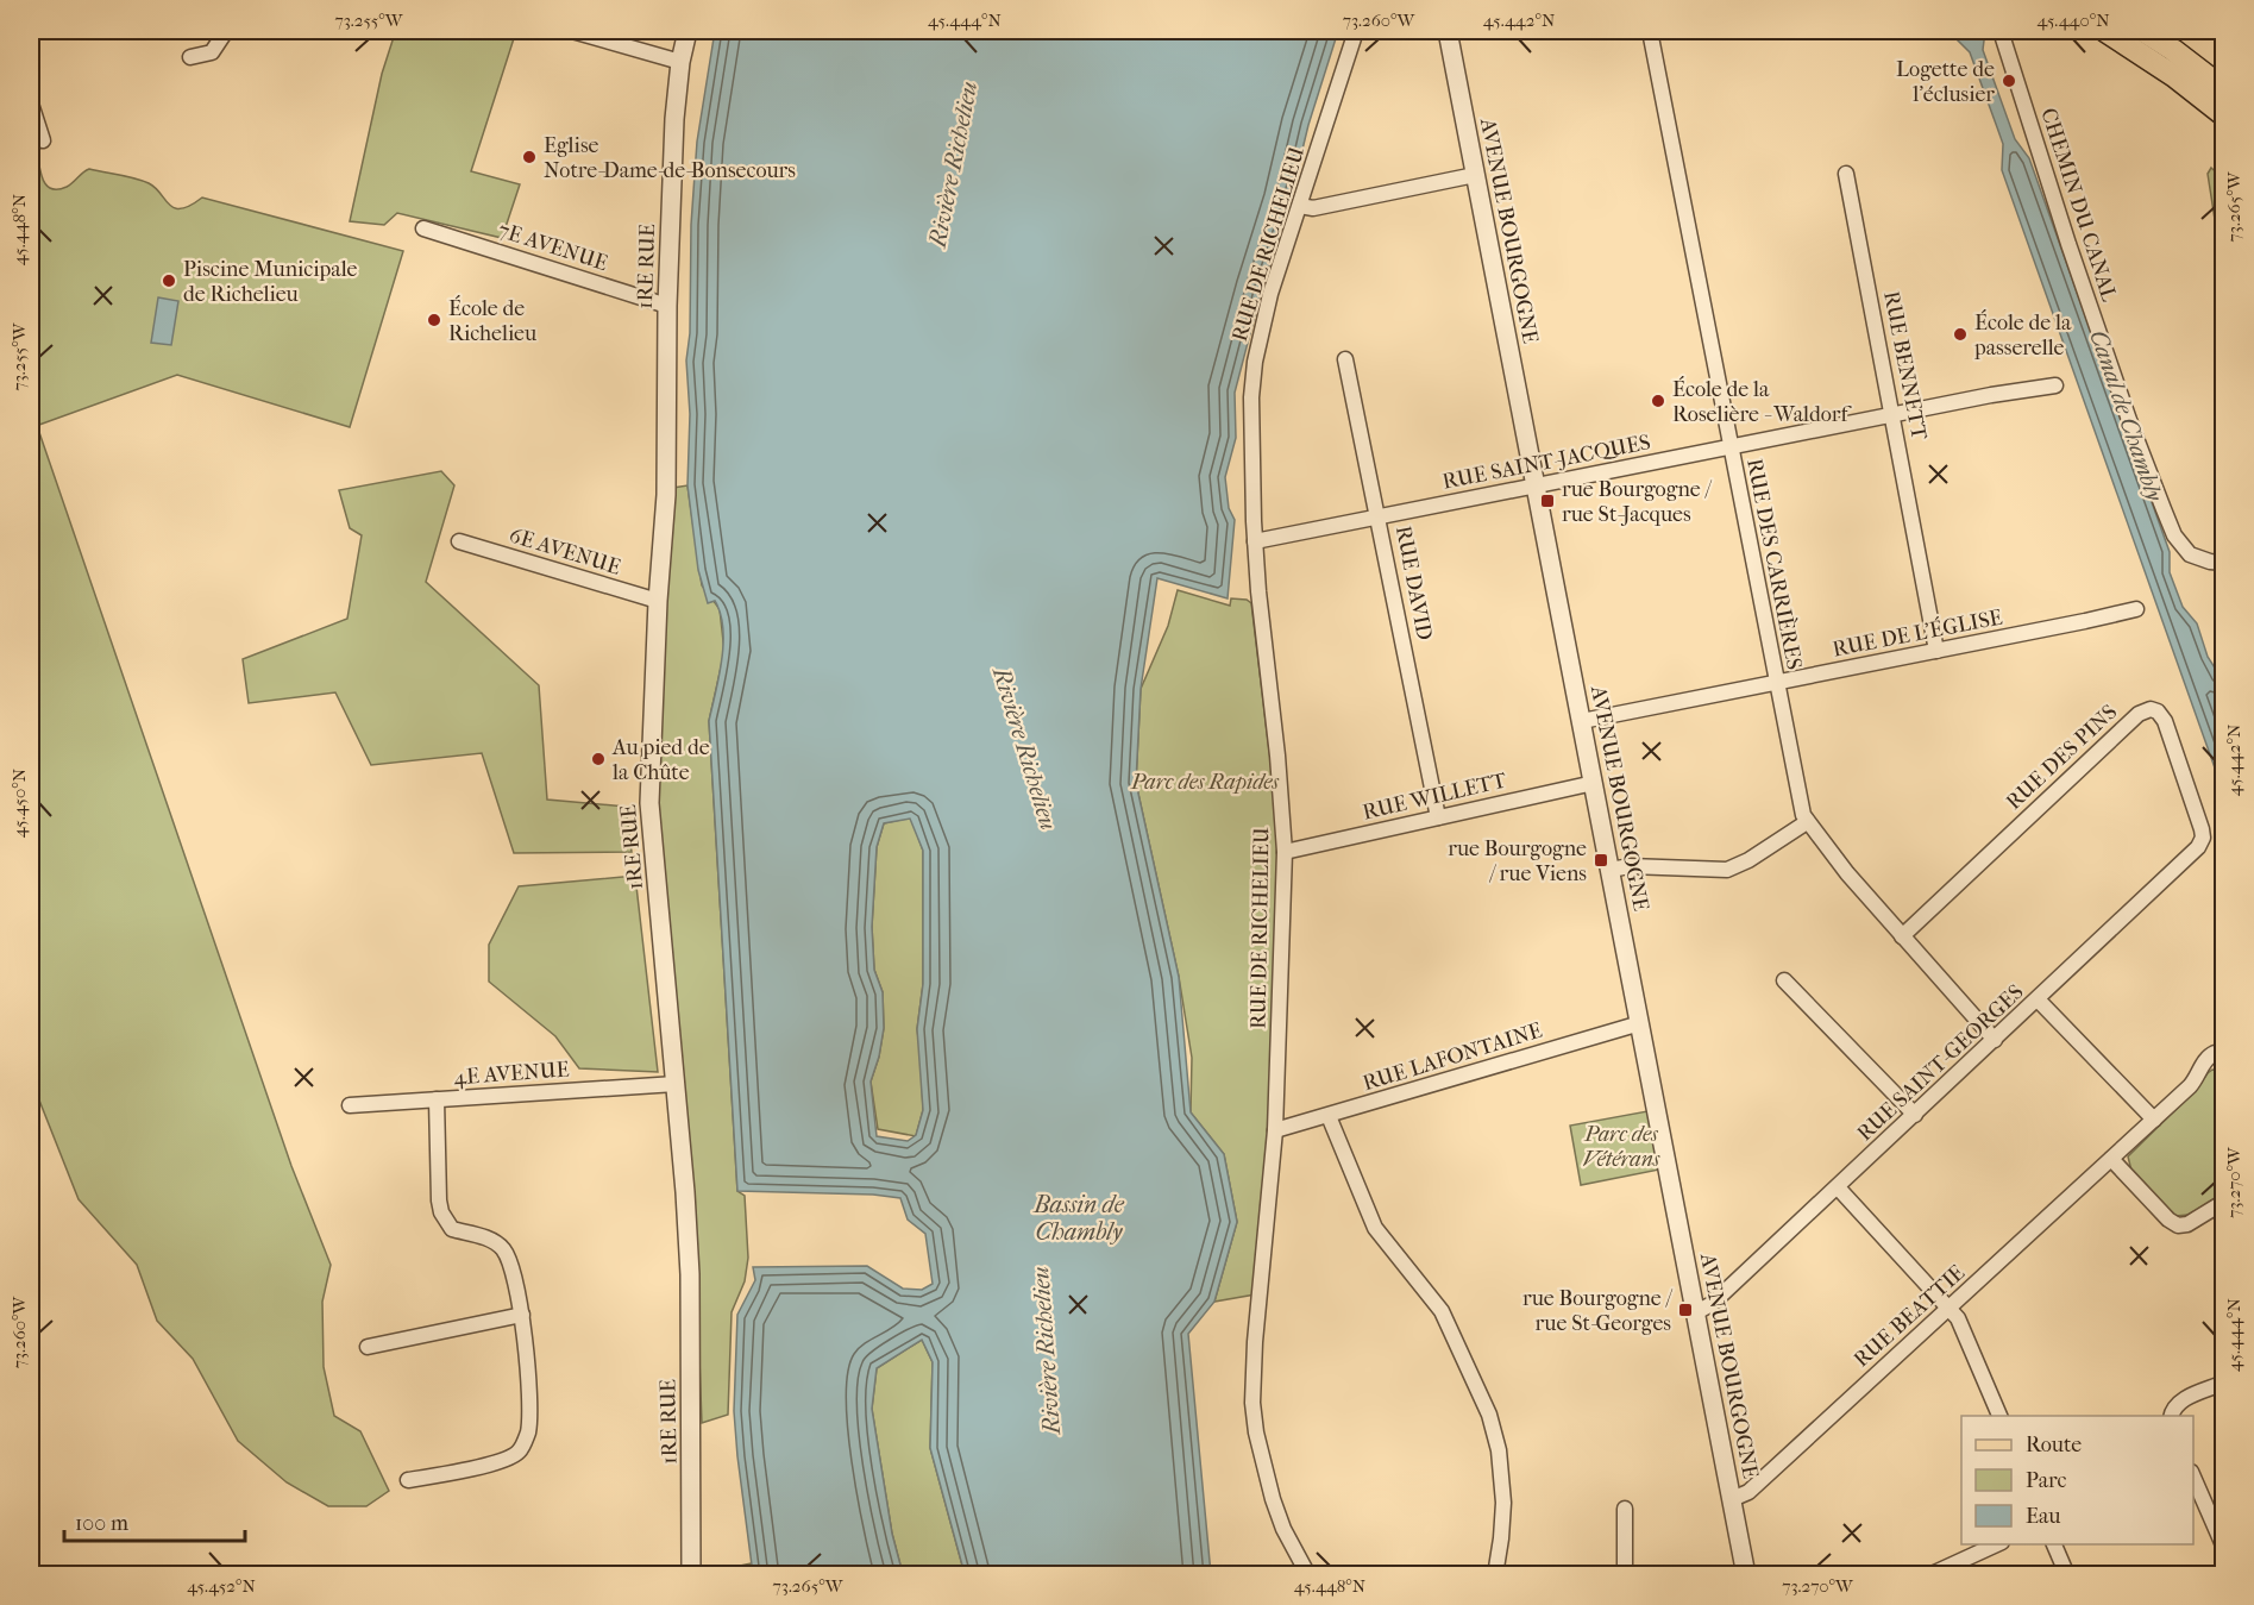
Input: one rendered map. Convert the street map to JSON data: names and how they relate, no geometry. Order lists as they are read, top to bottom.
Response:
{
  "streets": {
    "street": [
      "CHEMIN DU CANAL",
      "AVENUE BOURGOGNE",
      "RUE DE RICHELIEU",
      "7E AVENUE",
      "1RE RUE",
      "RUE BENNETT",
      "RUE SAINT-JACQUES",
      "6E AVENUE",
      "RUE DES CARRIÈRES",
      "RUE DAVID",
      "RUE DE L'ÉGLISE",
      "RUE DES PINS",
      "RUE WILLETT",
      "RUE LAFONTAINE",
      "RUE SAINT-GEORGES",
      "4E AVENUE",
      "RUE BEATTIE"
    ]
  },
  "crossings": [
    ["AVENUE BOURGOGNE", "RUE SAINT-JACQUES"],
    ["AVENUE BOURGOGNE", "RUE DE L'ÉGLISE"],
    ["AVENUE BOURGOGNE", "RUE WILLETT"],
    ["AVENUE BOURGOGNE", "RUE LAFONTAINE"],
    ["AVENUE BOURGOGNE", "RUE SAINT-GEORGES"],
    ["AVENUE BOURGOGNE", "RUE BEATTIE"],
    ["RUE DE RICHELIEU", "RUE SAINT-JACQUES"],
    ["RUE DE RICHELIEU", "RUE WILLETT"],
    ["RUE DE RICHELIEU", "RUE LAFONTAINE"],
    ["7E AVENUE", "1RE RUE"],
    ["1RE RUE", "6E AVENUE"],
    ["1RE RUE", "4E AVENUE"],
    ["RUE BENNETT", "RUE SAINT-JACQUES"],
    ["RUE BENNETT", "RUE DE L'ÉGLISE"],
    ["RUE SAINT-JACQUES", "RUE DES CARRIÈRES"],
    ["RUE SAINT-JACQUES", "RUE DAVID"],
    ["RUE DES CARRIÈRES", "RUE DE L'ÉGLISE"],
    ["RUE DES CARRIÈRES", "RUE DES PINS"],
    ["RUE DES CARRIÈRES", "RUE SAINT-GEORGES"],
    ["RUE DAVID", "RUE WILLETT"],
    ["RUE DES PINS", "RUE SAINT-GEORGES"]
  ],
  "water": ["Rivière Richelieu", "Canal de Chambly", "Bassin de Chambly"],
  "parks": ["Parc des Rapides", "Parc des Vétérans"],
  "places": {
    "other": [
      "Logette de l'éclusier",
      "Eglise Notre-Dame-de-Bonsecours",
      "Piscine Municipale de Richelieu",
      "École de Richelieu",
      "École de la passerelle",
      "École de la Roselière - Waldorf",
      "Au pied de la Chûte"
    ],
    "transit": ["rue Bourgogne / rue St-Jacques", "rue Bourgogne / rue Viens", "rue Bourgogne / rue St-Georges"]
  },
  "legend": ["Route", "Parc", "Eau"],
  "scale_bar": "100 m",
  "coordinates": [
    "73.255°W",
    "45.444°N",
    "73.260°W",
    "45.442°N",
    "45.440°N",
    "73.265°W",
    "45.448°N",
    "45.450°N",
    "73.270°W",
    "45.452°N"
  ]
}
